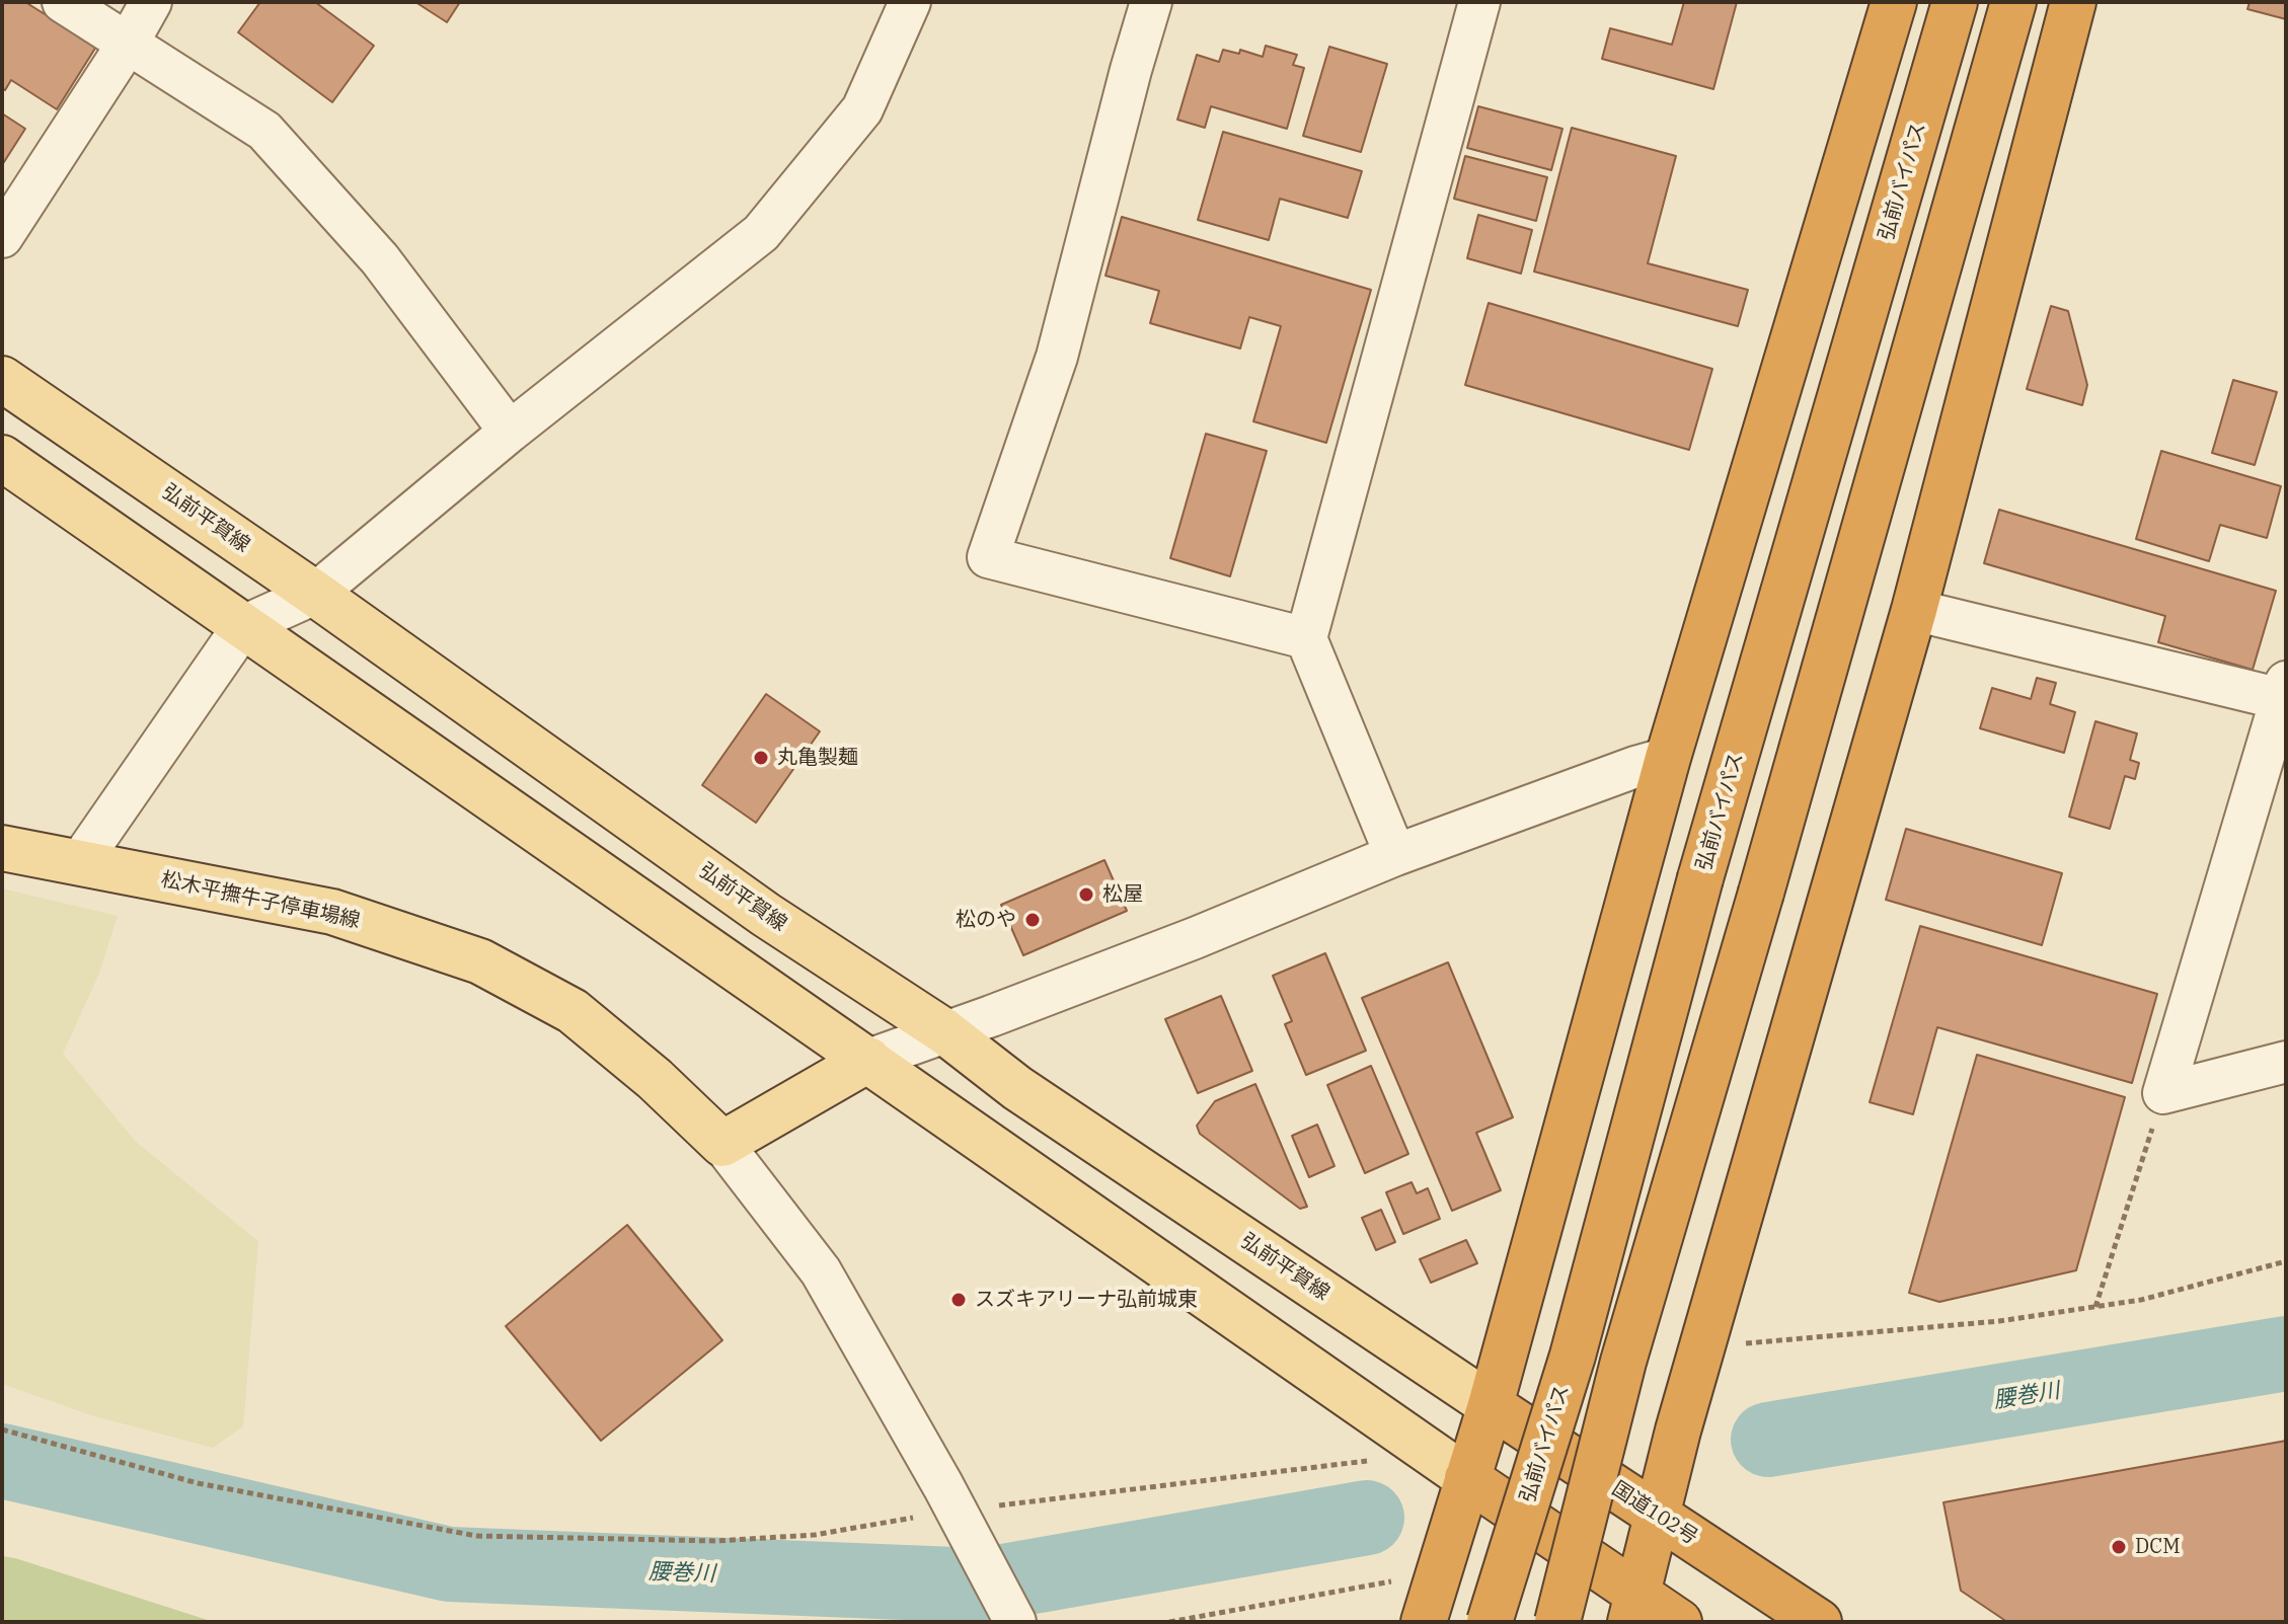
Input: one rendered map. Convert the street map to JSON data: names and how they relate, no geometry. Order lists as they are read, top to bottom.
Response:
{
  "streets": {
    "highway": ["弘前バイパス", "国道102号"],
    "main road": ["弘前平賀線", "松木平撫牛子停車場線"]
  },
  "crossings": [
    ["弘前平賀線", "国道102号"]
  ],
  "water": ["腰巻川"],
  "places": [
    "丸亀製麺",
    "松屋",
    "松のや",
    "スズキアリーナ弘前城東",
    "DCM"
  ]
}
